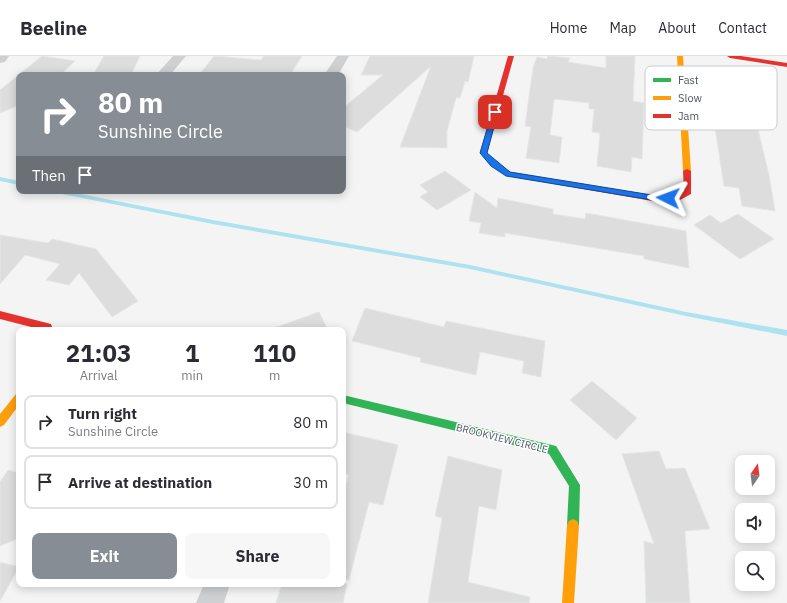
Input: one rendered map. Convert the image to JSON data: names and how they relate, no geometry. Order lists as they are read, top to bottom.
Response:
{
  "streets": {
    "street": ["BROOKVIEW CIRCLE"]
  },
  "legend": ["Fast", "Slow", "Jam"],
  "north": "top",
  "page": {
    "header": "Beeline",
    "nav": [
      "Home",
      "Map",
      "About",
      "Contact"
    ],
    "turn": ["80 m", "Sunshine Circle"],
    "then": "Then",
    "eta": [
      "21:03",
      "Arrival",
      "1",
      "min",
      "110",
      "m"
    ],
    "list": [
      {
        "name": "Turn right",
        "note": "Sunshine Circle",
        "value": "80 m"
      },
      {
        "name": "Arrive at destination",
        "value": "30 m"
      }
    ],
    "buttons": ["Exit", "Share"]
  }
}
